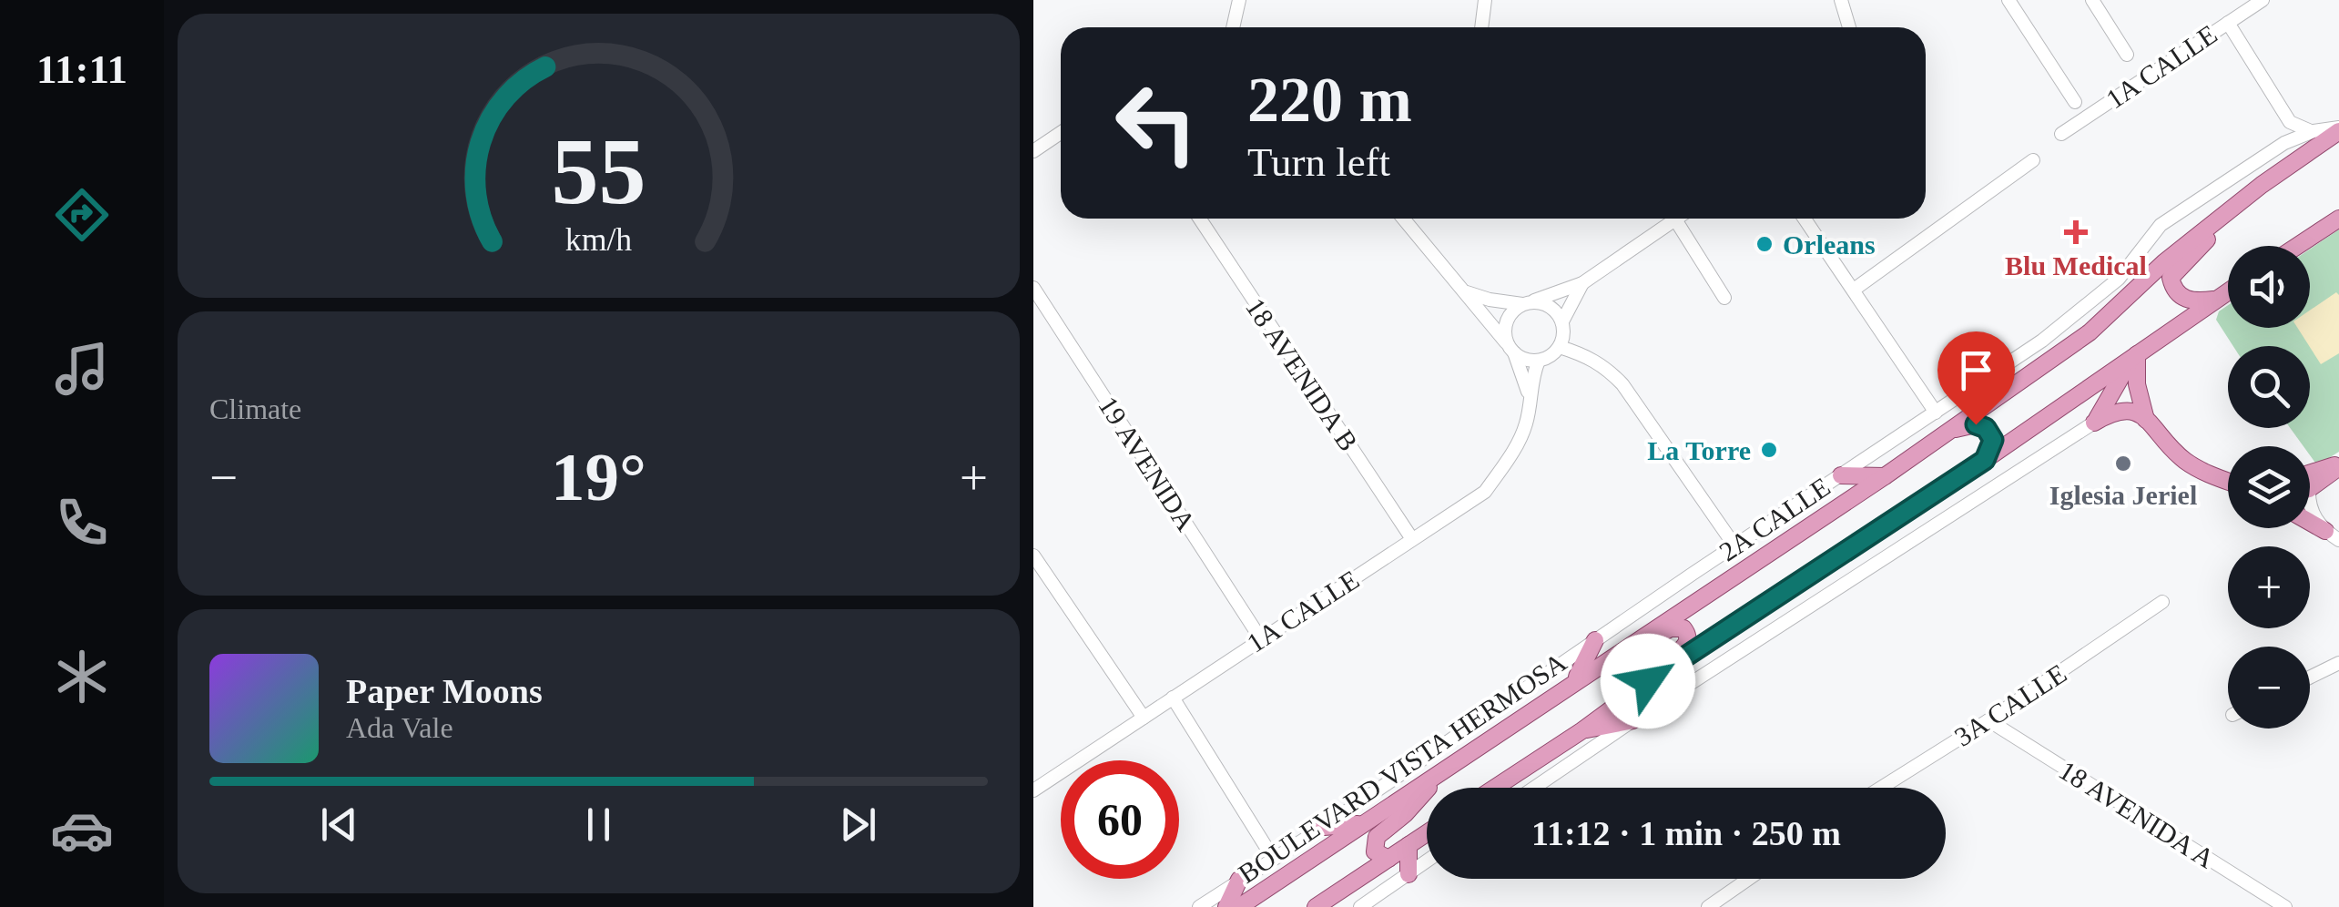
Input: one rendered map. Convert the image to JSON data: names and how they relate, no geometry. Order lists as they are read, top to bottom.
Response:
{
  "streets": {
    "main road": ["BOULEVARD VISTA HERMOSA"],
    "street": [
      "1A CALLE",
      "18 AVENIDA B",
      "19 AVENIDA",
      "2A CALLE",
      "3A CALLE",
      "18 AVENIDA A"
    ]
  },
  "crossings": [
    ["1A CALLE", "18 AVENIDA B"],
    ["1A CALLE", "19 AVENIDA"],
    ["3A CALLE", "18 AVENIDA A"]
  ],
  "places": {
    "health": ["Blu Medical"],
    "other": ["Orleans", "La Torre", "Iglesia Jeriel"]
  },
  "page": {
    "tabs": "11:11",
    "turn": ["220 m", "Turn left"],
    "map_buttons": ["+", "−"],
    "tile": "Climate",
    "heat": ["−", "19°", "+"],
    "song": ["Paper Moons", "Ada Vale"],
    "limit": "60",
    "trip": "11:12 · 1 min · 250 m",
    "gauge": ["55", "km/h"]
  }
}
